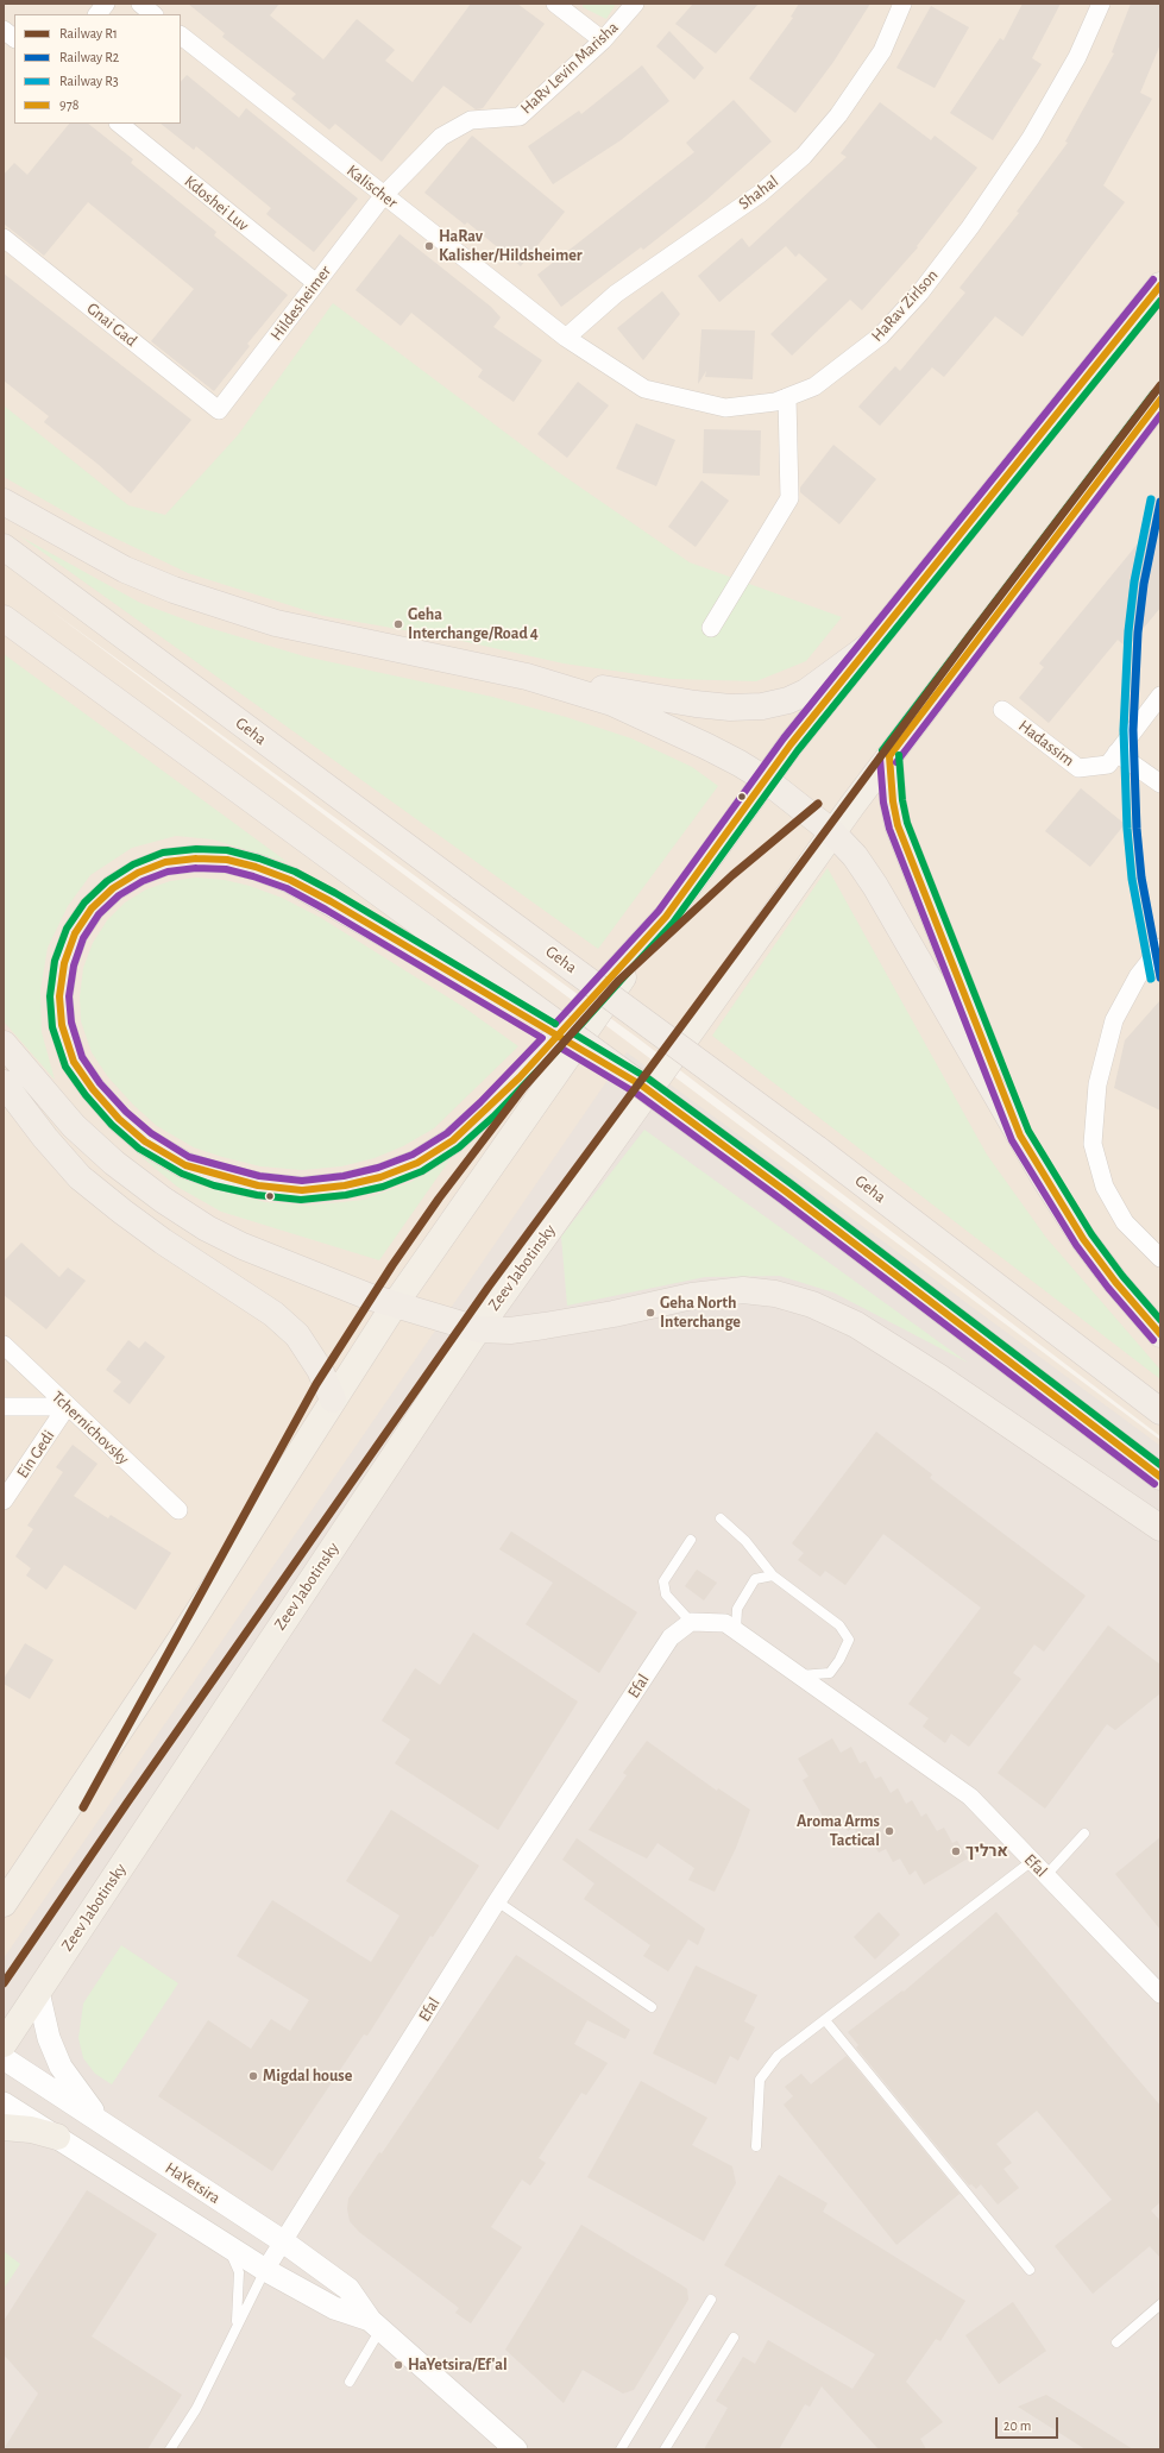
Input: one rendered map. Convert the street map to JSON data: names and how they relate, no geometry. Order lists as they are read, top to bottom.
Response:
{
  "streets": {
    "highway": ["Geha"],
    "main road": ["Zeev Jabotinsky"],
    "street": [
      "HaRv Levin Marisha",
      "Kalischer",
      "Shahal",
      "Kdoshei Luv",
      "Hildesheimer",
      "HaRav Zirlson",
      "Gnai Gad",
      "Hadassim",
      "Tchernichovsky",
      "Ein Gedi",
      "Efal",
      "HaYetsira"
    ]
  },
  "crossings": [
    ["HaRv Levin Marisha", "Kalischer"],
    ["HaRv Levin Marisha", "Hildesheimer"],
    ["Kalischer", "Shahal"],
    ["Kalischer", "Hildesheimer"],
    ["Kalischer", "HaRav Zirlson"],
    ["Shahal", "HaRav Zirlson"],
    ["Kdoshei Luv", "Hildesheimer"],
    ["Hildesheimer", "Gnai Gad"],
    ["Tchernichovsky", "Ein Gedi"],
    ["Efal", "HaYetsira"]
  ],
  "places": [
    "HaRav Kalisher/Hildsheimer",
    "Geha Interchange/Road 4",
    "Geha North Interchange",
    "Aroma Arms Tactical",
    "ארליך",
    "Migdal house",
    "HaYetsira/Ef'al"
  ],
  "lines": [
    "transit line 978",
    "rail line R1",
    "rail line R3",
    "rail line R2"
  ],
  "legend": [
    "Railway R1",
    "Railway R2",
    "Railway R3",
    "978"
  ],
  "scale_bar": "20 m"
}
